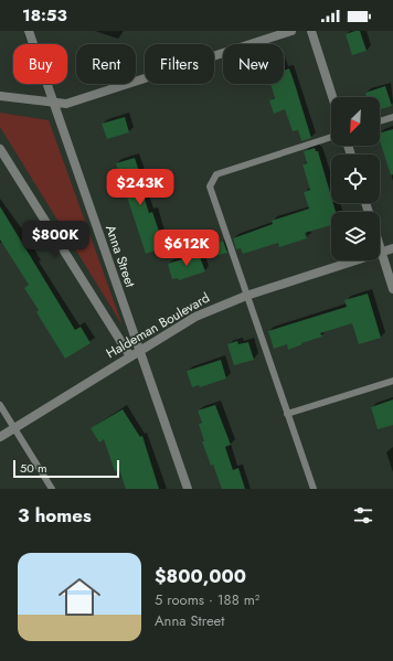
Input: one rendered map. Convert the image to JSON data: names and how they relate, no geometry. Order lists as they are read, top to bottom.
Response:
{
  "streets": {
    "street": ["Anna Street", "Haldeman Boulevard"]
  },
  "crossings": [
    ["Anna Street", "Haldeman Boulevard"]
  ],
  "scale_bar": "50 m",
  "north": "bottom left",
  "page": {
    "status": "18:53",
    "chip": [
      "Buy",
      "Rent",
      "Filters",
      "New"
    ],
    "price": ["$243K", "$800K", "$612K"],
    "scale": "50 m",
    "heading": "3 homes",
    "list": [
      {
        "name": "$800,000",
        "note": "5 rooms · 188 m² · Anna Street"
      }
    ]
  }
}
